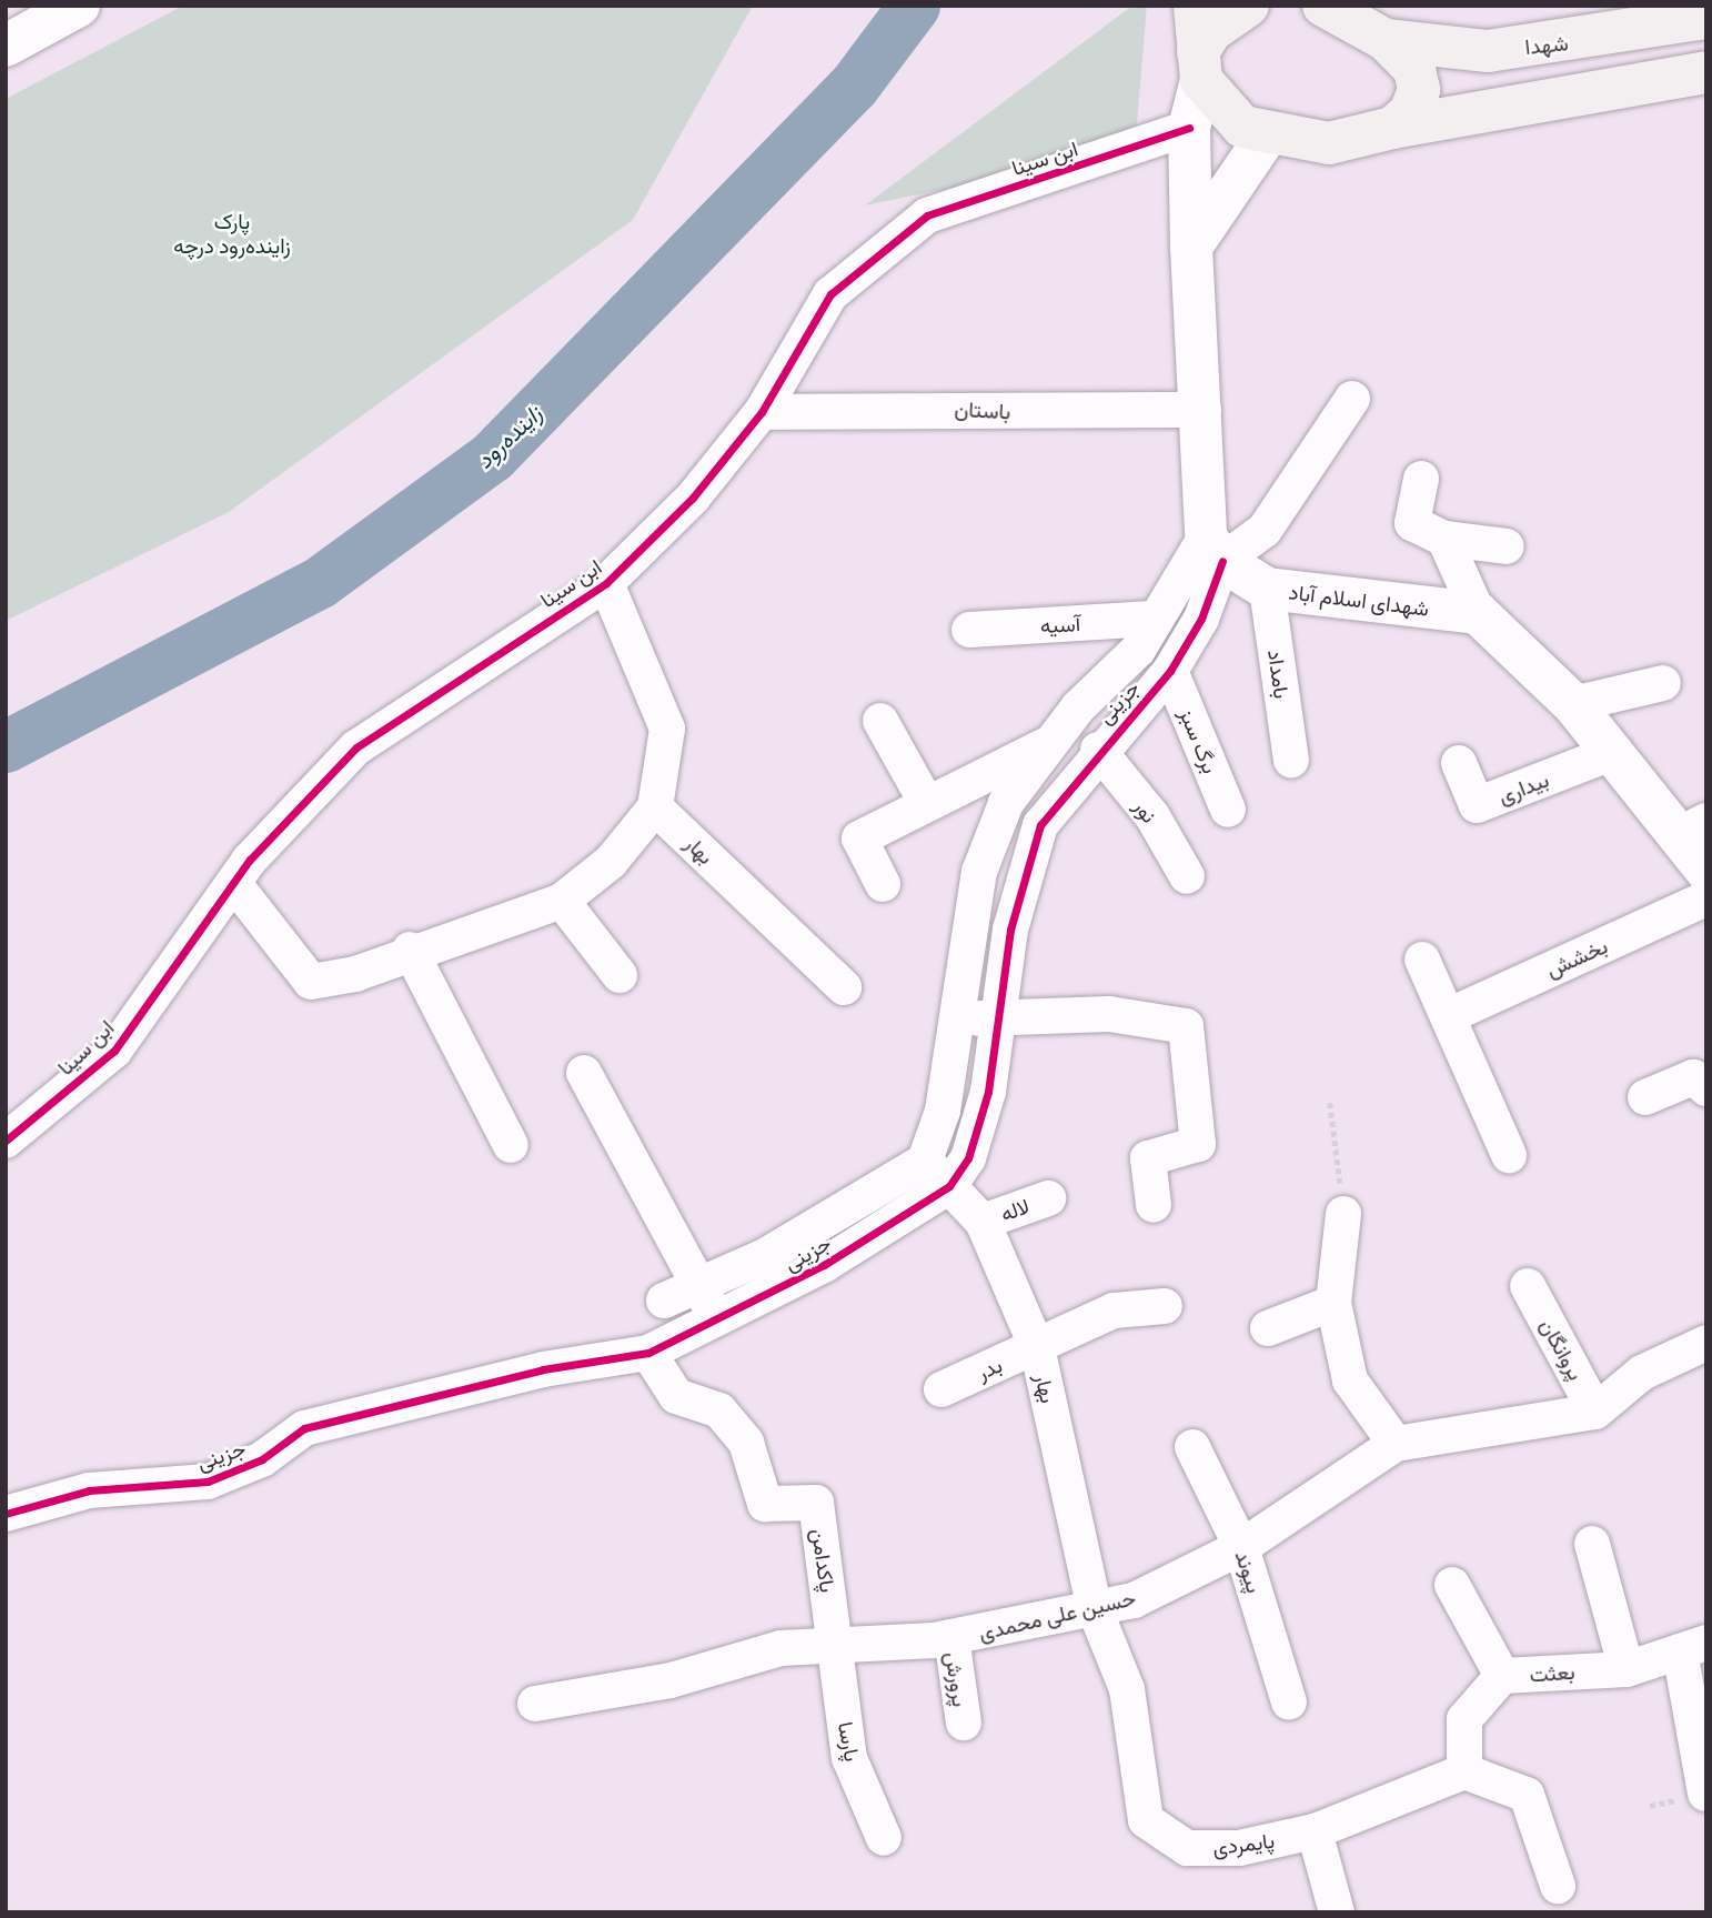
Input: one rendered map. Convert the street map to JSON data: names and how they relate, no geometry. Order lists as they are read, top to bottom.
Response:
{
  "streets": {
    "main road": ["شهدا"],
    "street": [
      "ابن سینا",
      "باستان",
      "شهدای اسلام آباد",
      "آسیه",
      "بامداد",
      "جزینی",
      "برگ سبز",
      "بیداری",
      "نور",
      "بهار",
      "بخشش",
      "لاله",
      "پروانگان",
      "بدر",
      "پاکدامن",
      "پیوند",
      "حسین علی محمدی",
      "بعثت",
      "پرورش",
      "پارسا",
      "پایمردی"
    ]
  },
  "crossings": [
    ["ابن سینا", "باستان"],
    ["شهدای اسلام آباد", "بامداد"],
    ["شهدای اسلام آباد", "جزینی"],
    ["جزینی", "برگ سبز"],
    ["جزینی", "نور"],
    ["جزینی", "بهار"],
    ["جزینی", "پاکدامن"],
    ["بهار", "لاله"],
    ["بهار", "بدر"],
    ["بهار", "حسین علی محمدی"],
    ["بهار", "پایمردی"],
    ["پروانگان", "حسین علی محمدی"],
    ["پاکدامن", "حسین علی محمدی"],
    ["پاکدامن", "پارسا"],
    ["پیوند", "حسین علی محمدی"],
    ["حسین علی محمدی", "پرورش"],
    ["حسین علی محمدی", "پارسا"],
    ["حسین علی محمدی", "پایمردی"],
    ["بعثت", "پایمردی"]
  ],
  "water": ["زاینده‌رود"],
  "parks": ["پارک زاینده‌رود درچه"]
}
